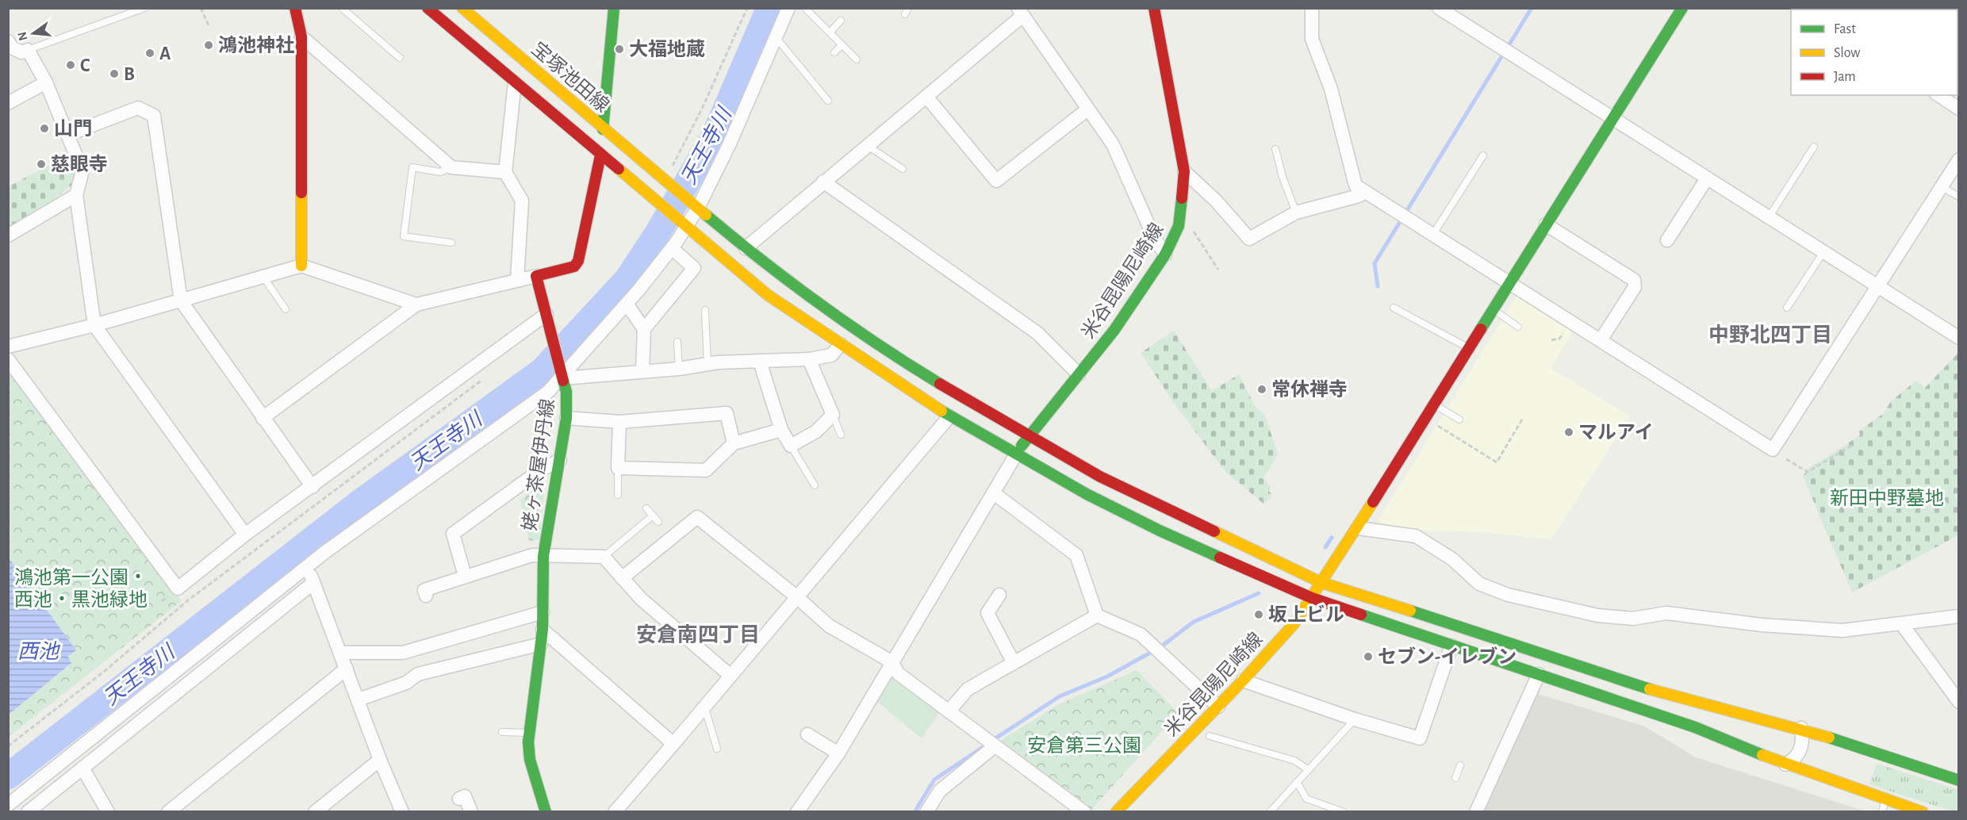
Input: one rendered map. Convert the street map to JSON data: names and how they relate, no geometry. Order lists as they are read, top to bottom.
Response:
{
  "streets": {
    "street": ["宝塚池田線", "米谷昆陽尼崎線", "姥ヶ茶屋伊丹線"]
  },
  "crossings": [
    ["宝塚池田線", "米谷昆陽尼崎線"]
  ],
  "districts": ["中野北四丁目", "安倉南四丁目"],
  "water": ["天王寺川", "西池"],
  "parks": ["新田中野墓地", "鴻池第一公園・ 西池・黒池緑地", "安倉第三公園"],
  "places": [
    "鴻池神社",
    "大福地蔵",
    "A",
    "C",
    "B",
    "山門",
    "慈眼寺",
    "常休禅寺",
    "マルアイ",
    "坂上ビル",
    "セブン-イレブン"
  ],
  "legend": ["Fast", "Slow", "Jam"],
  "north": "left"
}
